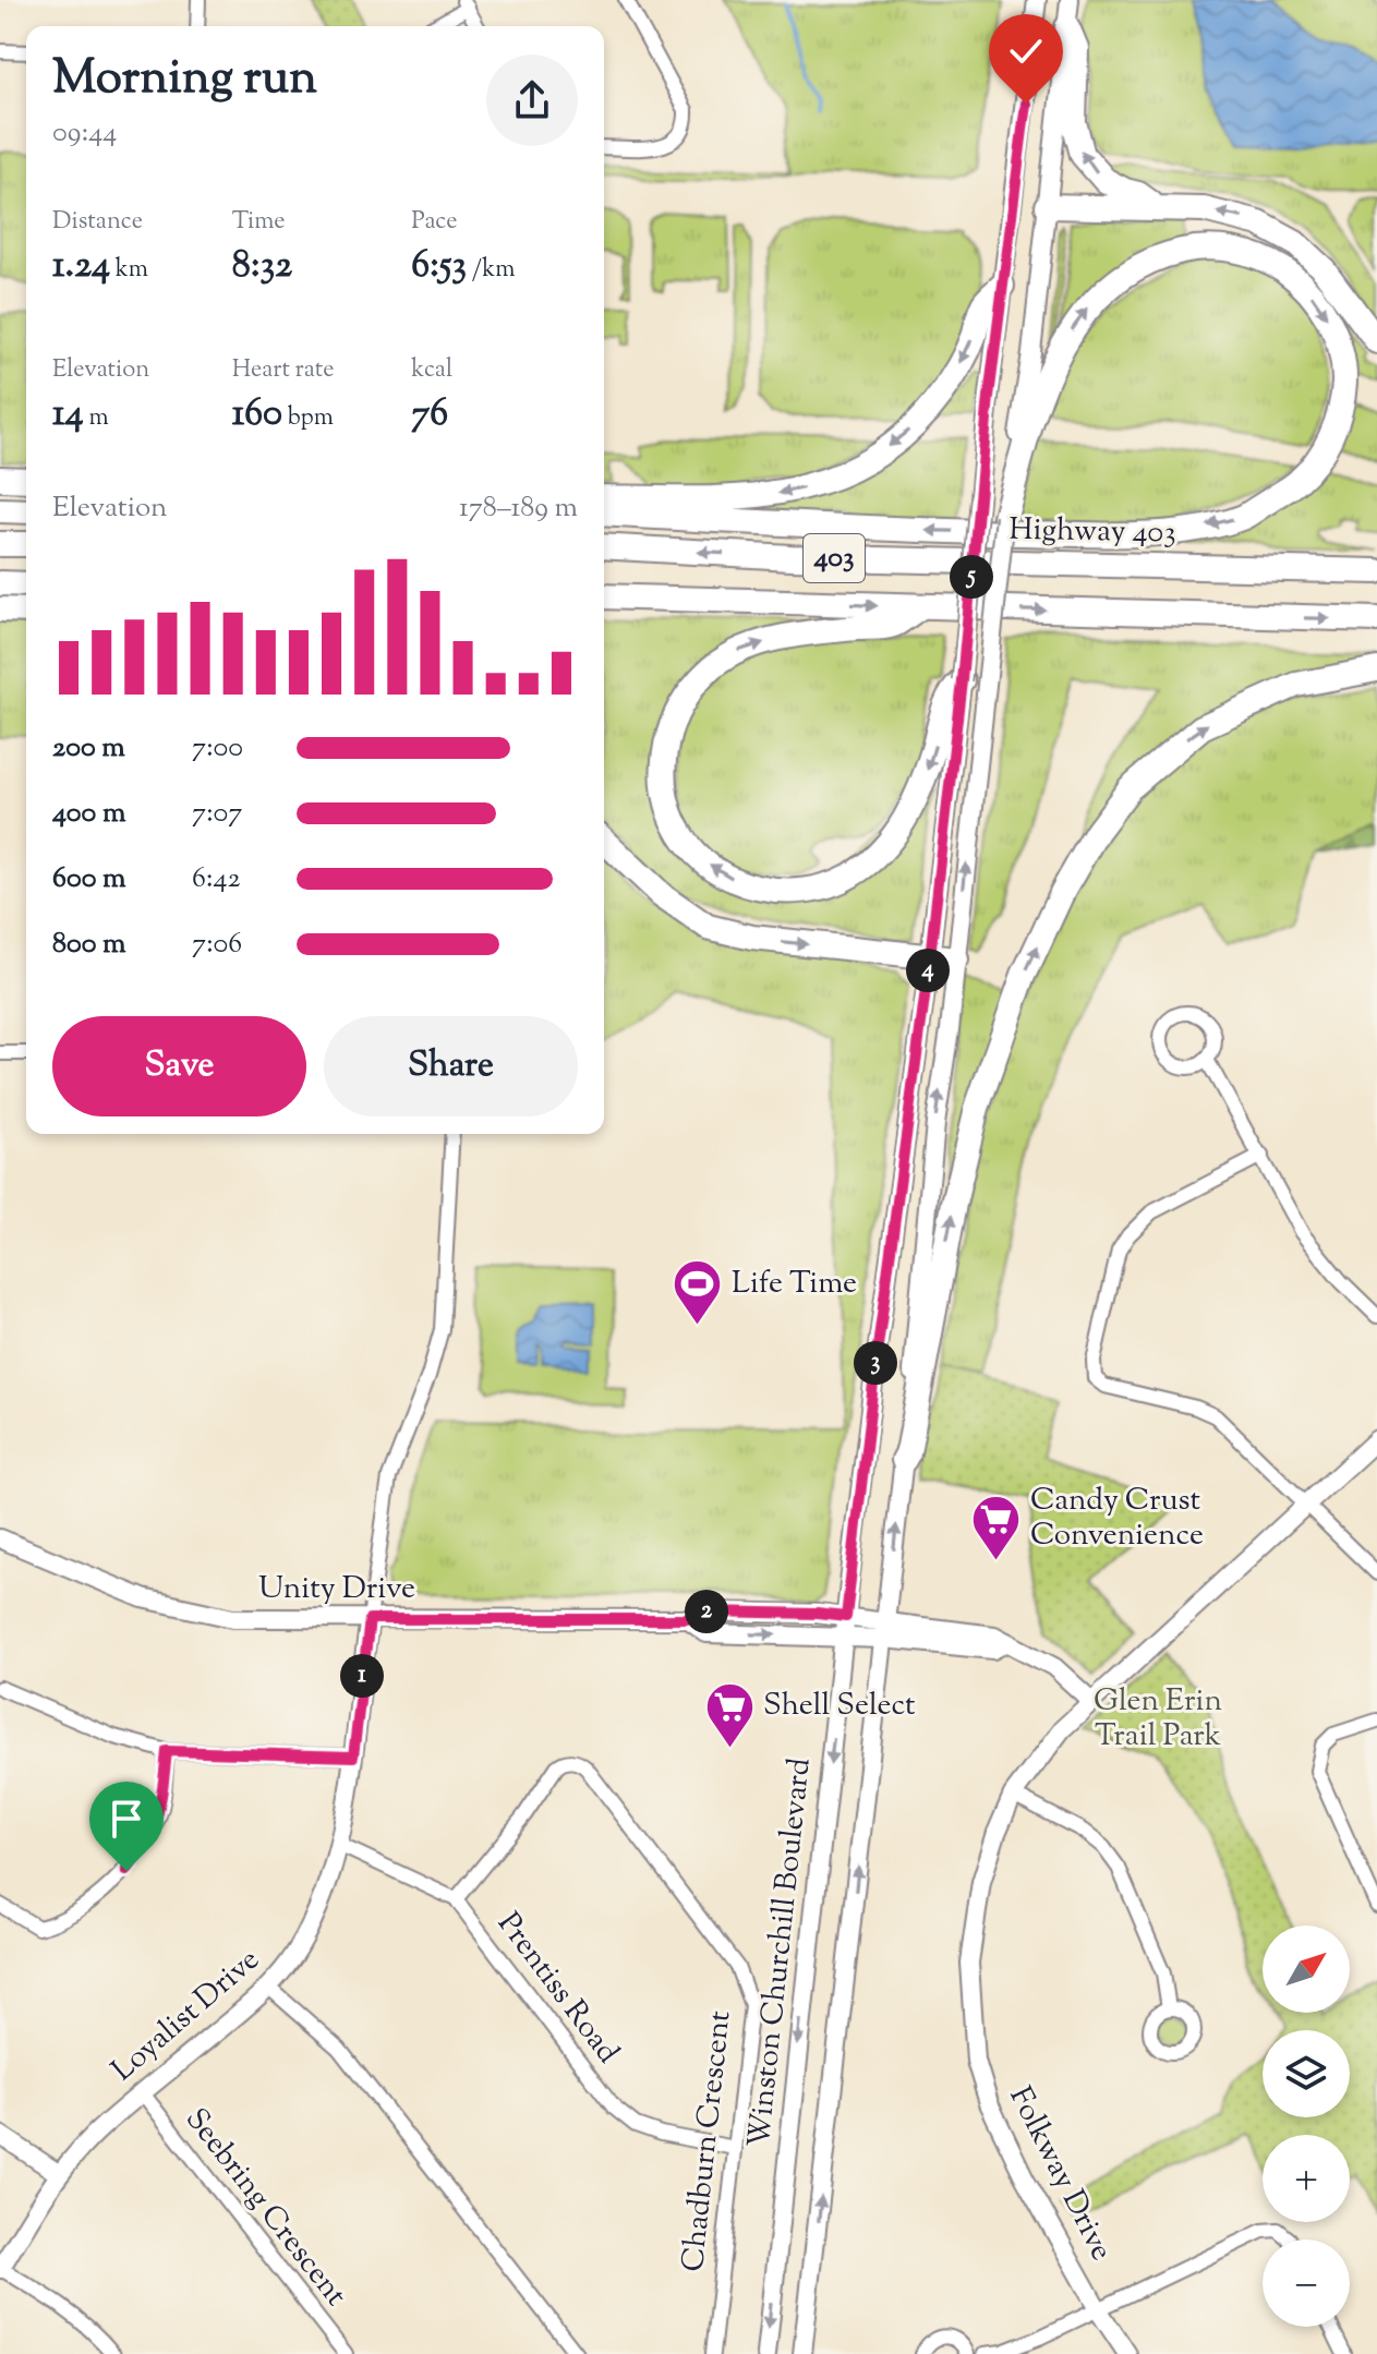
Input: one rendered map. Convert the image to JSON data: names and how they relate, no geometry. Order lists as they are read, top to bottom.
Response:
{
  "streets": {
    "highway": ["Highway 403", "403"],
    "main road": [
      "Unity Drive",
      "Winston Churchill Boulevard",
      "Loyalist Drive",
      "Folkway Drive"
    ],
    "street": ["Prentiss Road", "Chadburn Crescent", "Seebring Crescent"]
  },
  "crossings": [
    ["Unity Drive", "Winston Churchill Boulevard"],
    ["Unity Drive", "Loyalist Drive"],
    ["Prentiss Road", "Loyalist Drive"],
    ["Prentiss Road", "Chadburn Crescent"],
    ["Loyalist Drive", "Seebring Crescent"]
  ],
  "parks": ["Glen Erin Trail Park"],
  "places": {
    "sports": ["Life Time"],
    "supermarket": ["Candy Crust Convenience", "Shell Select"]
  },
  "north": "top right",
  "page": {
    "heading": ["Morning run", "09:44"],
    "stats": [
      ["Distance", "1.24 km"],
      ["Time", "8:32"],
      ["Pace", "6:53 /km"],
      ["Elevation", "14 m"],
      ["Heart rate", "160 bpm"],
      ["kcal", "76"]
    ],
    "chart": ["Elevation", "178–189 m"],
    "pins": [
      "5",
      "4",
      "3",
      "2",
      "1"
    ],
    "list": [
      {
        "name": "200 m",
        "note": "7:00"
      },
      {
        "name": "400 m",
        "note": "7:07"
      },
      {
        "name": "600 m",
        "note": "6:42"
      },
      {
        "name": "800 m",
        "note": "7:06"
      }
    ],
    "buttons": ["Save", "Share"],
    "map_buttons": ["+", "−"]
  }
}
